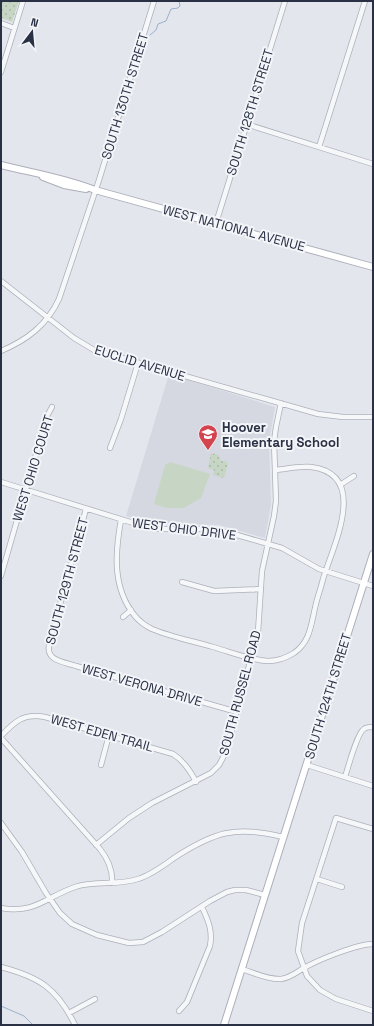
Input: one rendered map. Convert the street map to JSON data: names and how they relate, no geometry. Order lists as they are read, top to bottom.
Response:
{
  "streets": {
    "street": [
      "SOUTH 130TH STREET",
      "SOUTH 128TH STREET",
      "WEST NATIONAL AVENUE",
      "EUCLID AVENUE",
      "WEST OHIO COURT",
      "WEST OHIO DRIVE",
      "SOUTH 129TH STREET",
      "WEST VERONA DRIVE",
      "SOUTH RUSSEL ROAD",
      "SOUTH 124TH STREET",
      "WEST EDEN TRAIL"
    ]
  },
  "crossings": [
    ["SOUTH 130TH STREET", "WEST NATIONAL AVENUE"],
    ["SOUTH 130TH STREET", "EUCLID AVENUE"],
    ["SOUTH 128TH STREET", "WEST NATIONAL AVENUE"],
    ["EUCLID AVENUE", "SOUTH RUSSEL ROAD"],
    ["WEST OHIO COURT", "WEST OHIO DRIVE"],
    ["WEST OHIO DRIVE", "SOUTH 129TH STREET"],
    ["WEST OHIO DRIVE", "SOUTH RUSSEL ROAD"],
    ["WEST OHIO DRIVE", "SOUTH 124TH STREET"],
    ["SOUTH 129TH STREET", "WEST VERONA DRIVE"],
    ["WEST VERONA DRIVE", "SOUTH RUSSEL ROAD"],
    ["SOUTH RUSSEL ROAD", "WEST EDEN TRAIL"]
  ],
  "places": {
    "school or university": ["Hoover Elementary School"]
  },
  "north": "top"
}
